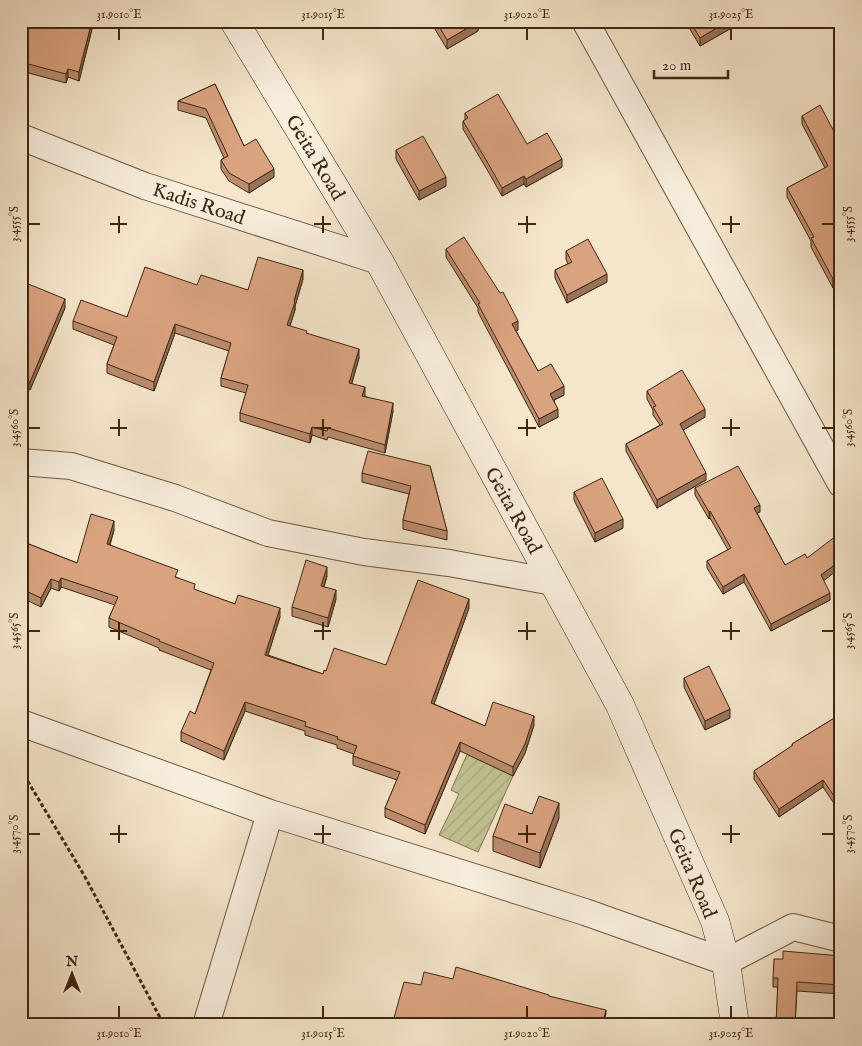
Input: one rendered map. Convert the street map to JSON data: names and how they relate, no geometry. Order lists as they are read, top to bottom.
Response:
{
  "streets": {
    "main road": ["Geita Road"],
    "street": ["Kadis Road"]
  },
  "crossings": [
    ["Geita Road", "Kadis Road"]
  ],
  "scale_bar": "20 m",
  "north": "top",
  "coordinates": [
    "31.9010°E",
    "31.9015°E",
    "31.9020°E",
    "31.9025°E",
    "3.4555°S",
    "3.4560°S",
    "3.4565°S",
    "3.4570°S"
  ]
}
